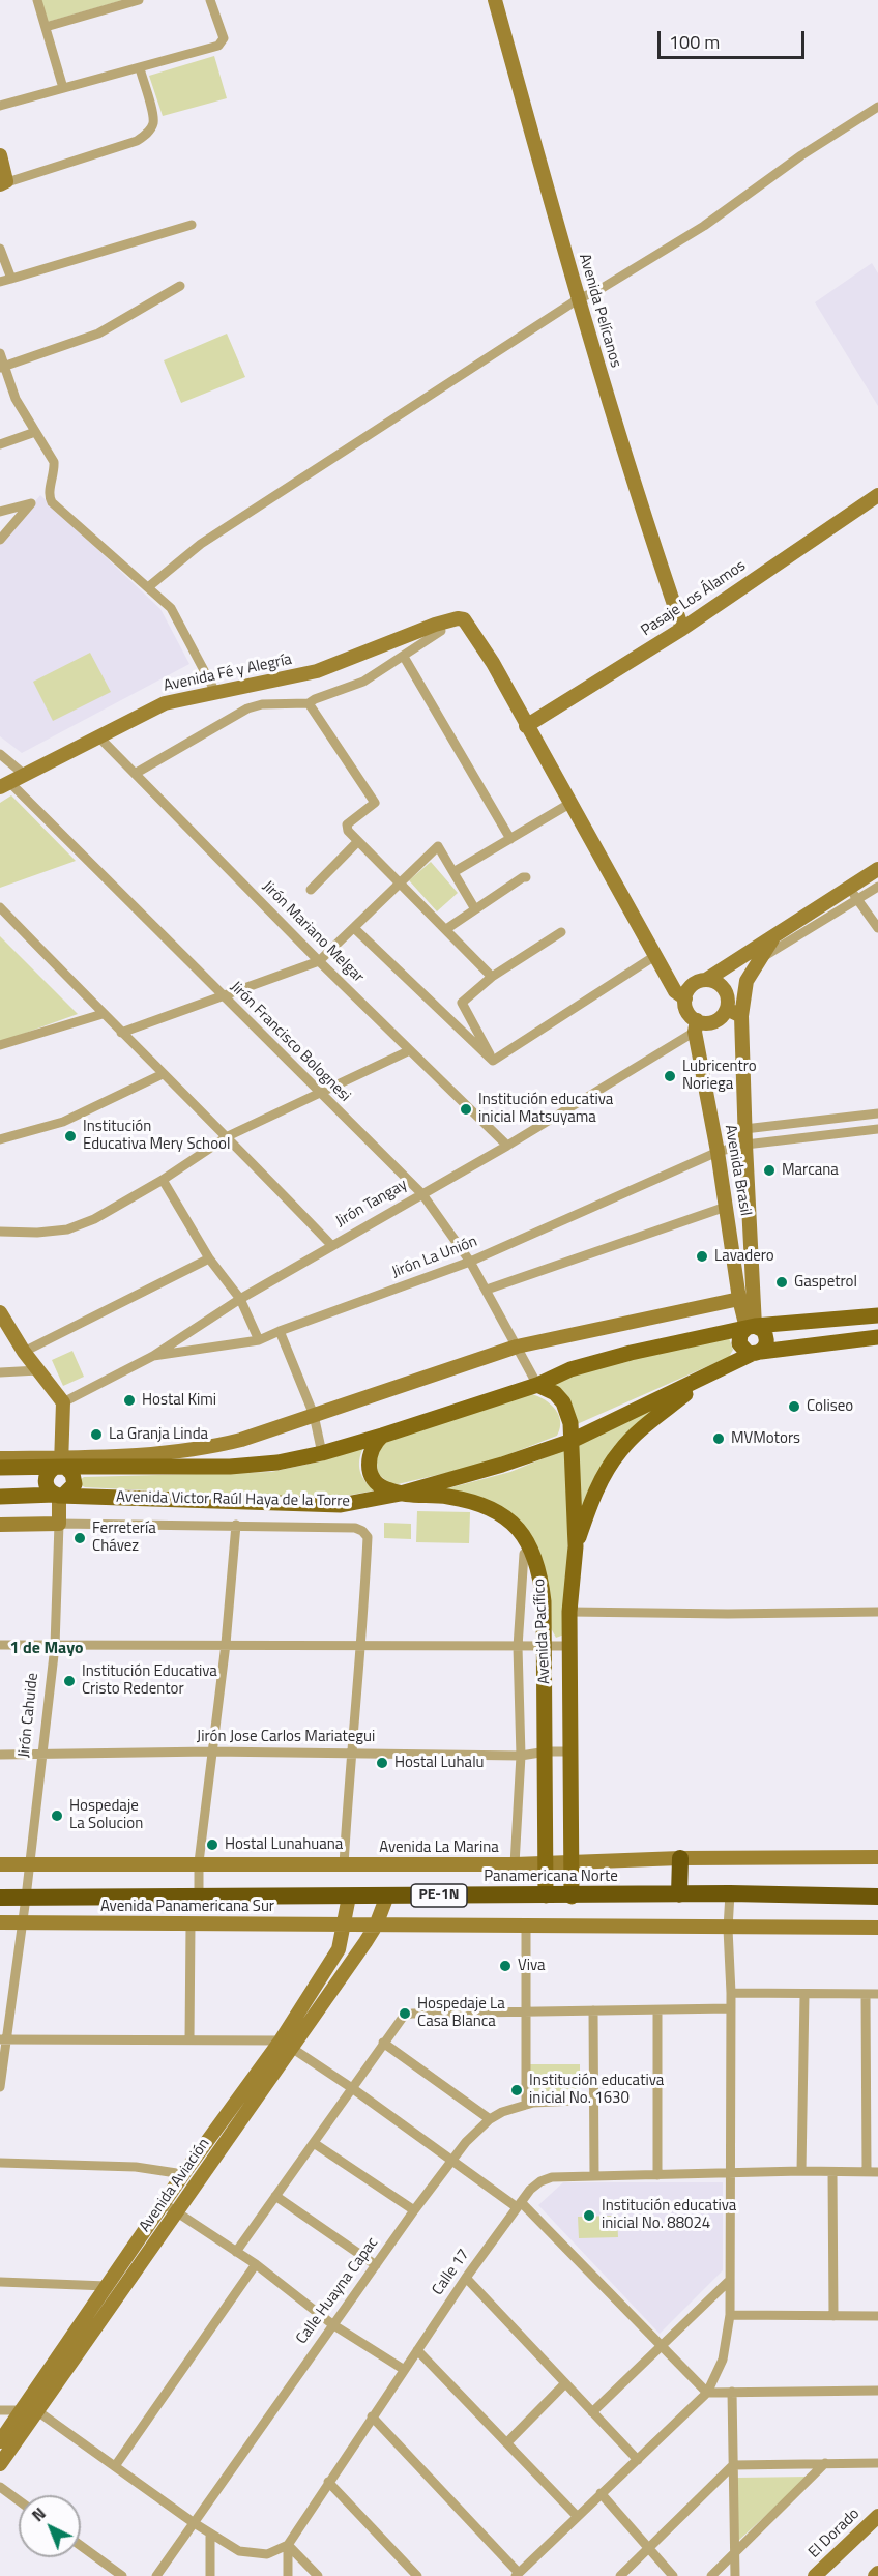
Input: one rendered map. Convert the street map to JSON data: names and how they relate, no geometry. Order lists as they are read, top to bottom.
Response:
{
  "streets": {
    "highway": ["Panamericana Norte", "PE-1N"],
    "main road": [
      "Avenida Pelícanos",
      "Pasaje Los Álamos",
      "Avenida Fé y Alegría",
      "Avenida Brasil",
      "Avenida Victor Raúl Haya de la Torre",
      "Avenida Pacífico",
      "Jirón Cahuide",
      "Avenida La Marina",
      "Avenida Panamericana Sur",
      "Avenida Aviación",
      "El Dorado"
    ],
    "street": [
      "Jirón Mariano Melgar",
      "Jirón Francisco Bolognesi",
      "Jirón Tangay",
      "Jirón La Unión",
      "Jirón Jose Carlos Mariategui",
      "Calle 17",
      "Calle Huayna Capac"
    ]
  },
  "crossings": [
    ["Avenida Pelícanos", "Pasaje Los Álamos"],
    ["Pasaje Los Álamos", "Avenida Fé y Alegría"],
    ["Avenida Fé y Alegría", "Jirón Mariano Melgar"],
    ["Avenida Fé y Alegría", "Jirón Francisco Bolognesi"],
    ["Jirón Mariano Melgar", "Jirón Tangay"],
    ["Jirón Francisco Bolognesi", "Jirón Tangay"],
    ["Jirón Francisco Bolognesi", "Jirón La Unión"],
    ["Jirón Francisco Bolognesi", "Avenida Pacífico"],
    ["Avenida Brasil", "Jirón Tangay"],
    ["Avenida Brasil", "Jirón La Unión"],
    ["Jirón Tangay", "Jirón La Unión"],
    ["Avenida Victor Raúl Haya de la Torre", "Avenida Pacífico"],
    ["Avenida Victor Raúl Haya de la Torre", "Jirón Cahuide"],
    ["Avenida Pacífico", "Jirón Jose Carlos Mariategui"],
    ["Avenida Pacífico", "Avenida La Marina"],
    ["Avenida Pacífico", "Panamericana Norte"],
    ["Jirón Cahuide", "Jirón Jose Carlos Mariategui"],
    ["Jirón Cahuide", "Avenida La Marina"],
    ["Jirón Cahuide", "Panamericana Norte"],
    ["Jirón Cahuide", "Avenida Panamericana Sur"],
    ["Panamericana Norte", "Avenida Aviación"],
    ["Avenida Panamericana Sur", "Avenida Aviación"]
  ],
  "districts": ["1 de Mayo"],
  "places": [
    "Lubricentro Noriega",
    "Institución educativa inicial Matsuyama",
    "Institución Educativa Mery School",
    "Marcana",
    "Lavadero",
    "Gaspetrol",
    "Hostal Kimi",
    "Coliseo",
    "La Granja Linda",
    "MVMotors",
    "Ferretería Chávez",
    "Institución Educativa Cristo Redentor",
    "Hostal Luhalu",
    "Hospedaje La Solucion",
    "Hostal Lunahuana",
    "Viva",
    "Hospedaje La Casa Blanca",
    "Institución educativa inicial No. 1630",
    "Institución educativa inicial No. 88024"
  ],
  "scale_bar": "100 m",
  "north": "top left"
}
